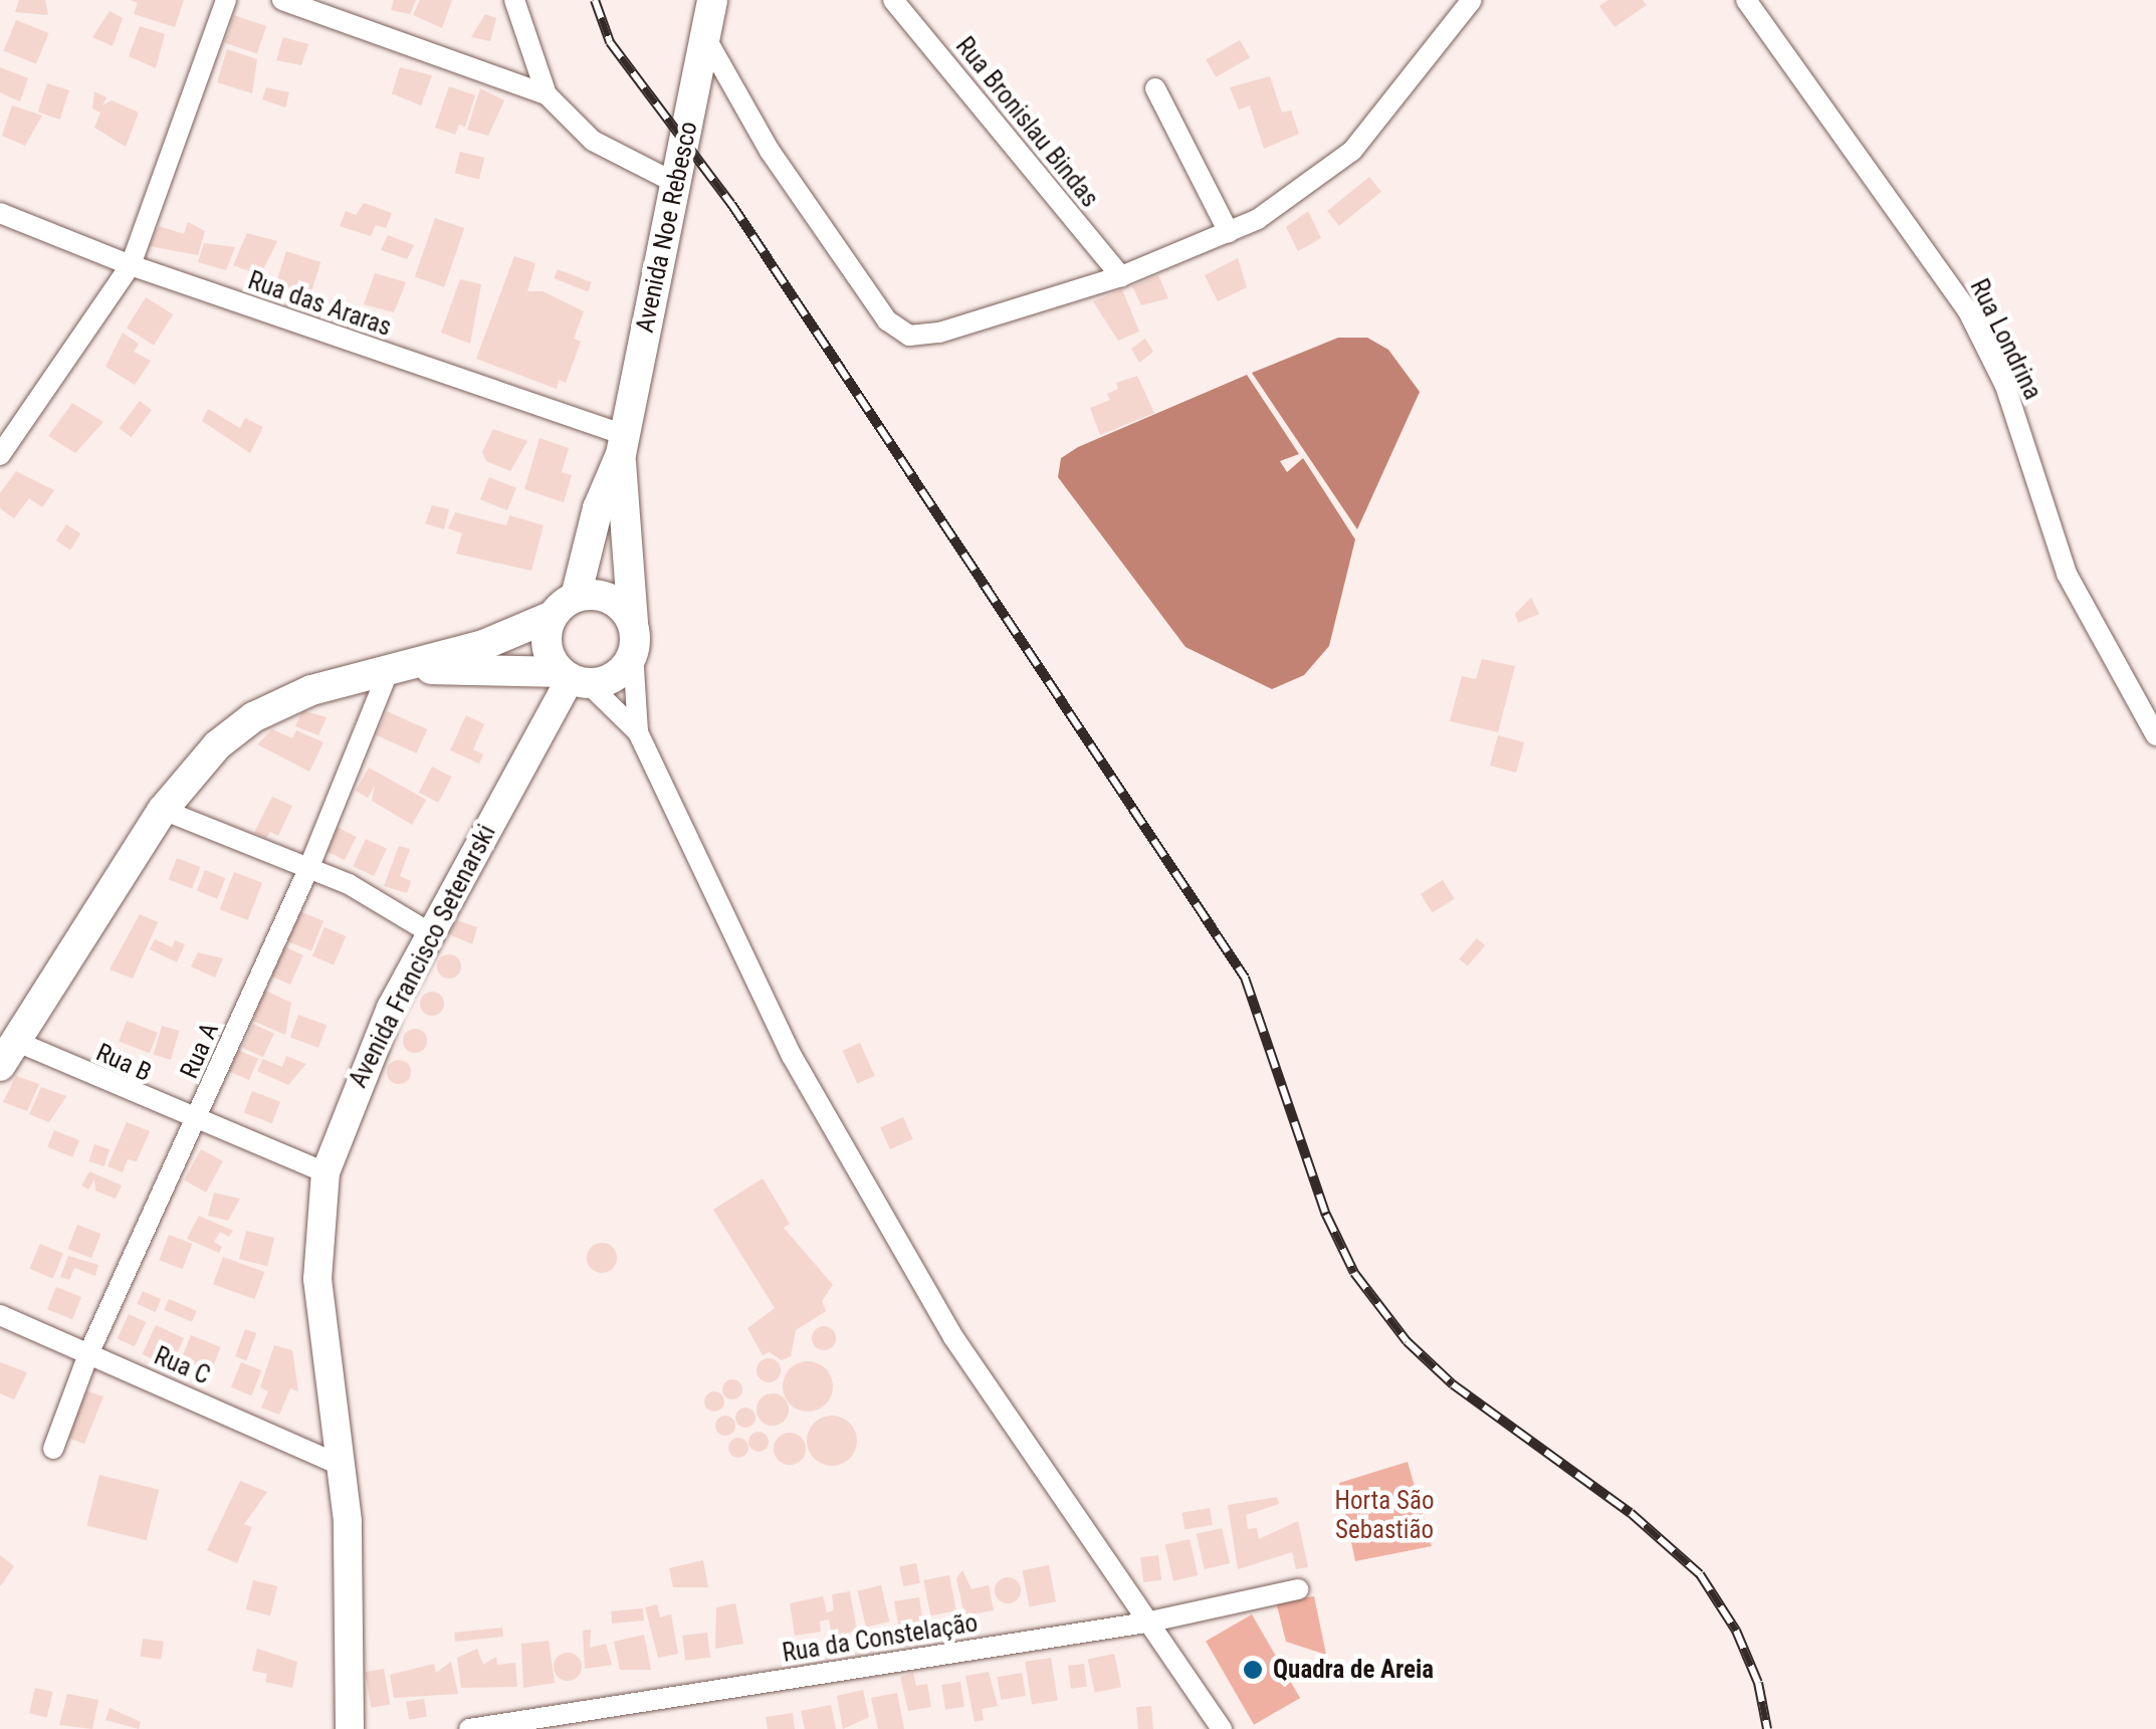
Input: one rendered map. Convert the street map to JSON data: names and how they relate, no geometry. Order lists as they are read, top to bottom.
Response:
{
  "streets": {
    "main road": ["Avenida Noe Rebesco"],
    "street": [
      "Rua Bronislau Bindas",
      "Rua das Araras",
      "Rua Londrina",
      "Avenida Francisco Setenarski",
      "Rua A",
      "Rua B",
      "Rua C",
      "Rua da Constelação"
    ]
  },
  "crossings": [
    ["Avenida Noe Rebesco", "Rua das Araras"],
    ["Avenida Noe Rebesco", "Avenida Francisco Setenarski"],
    ["Avenida Francisco Setenarski", "Rua B"],
    ["Avenida Francisco Setenarski", "Rua C"],
    ["Rua A", "Rua B"],
    ["Rua A", "Rua C"]
  ],
  "parks": ["Horta São Sebastião"],
  "places": ["Quadra de Areia"]
}
